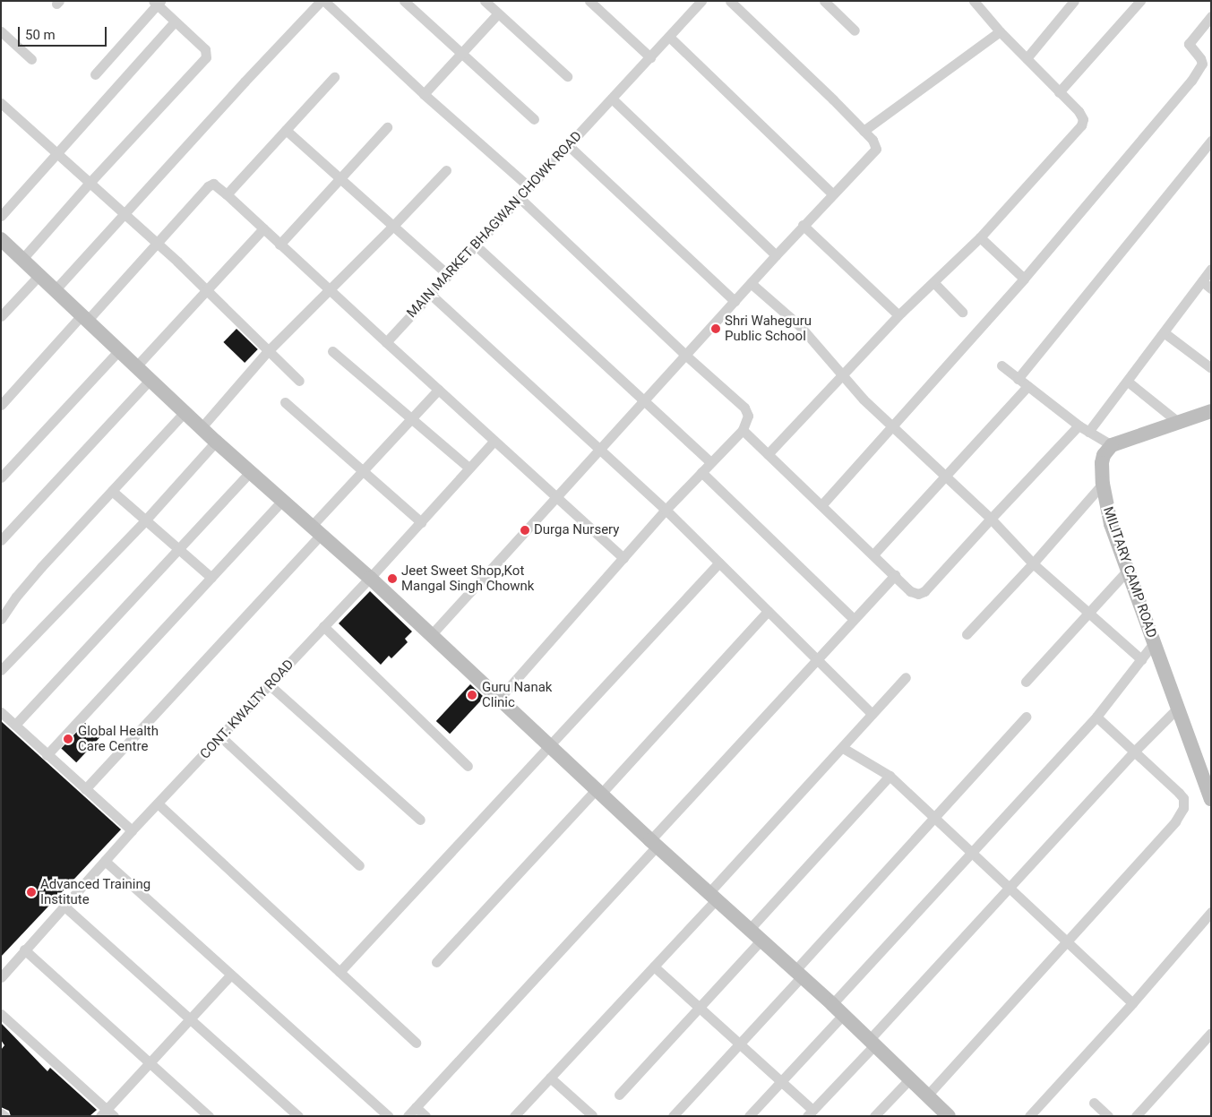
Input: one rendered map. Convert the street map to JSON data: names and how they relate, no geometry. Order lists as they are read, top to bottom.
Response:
{
  "streets": {
    "street": ["MAIN MARKET BHAGWAN CHOWK ROAD", "MILITARY CAMP ROAD", "CONT. KWALTY ROAD"]
  },
  "places": [
    "Shri Waheguru Public School",
    "Durga Nursery",
    "Jeet Sweet Shop,Kot Mangal Singh Chownk",
    "Guru Nanak Clinic",
    "Global Health Care Centre",
    "Advanced Training Institute"
  ],
  "scale_bar": "50 m"
}
